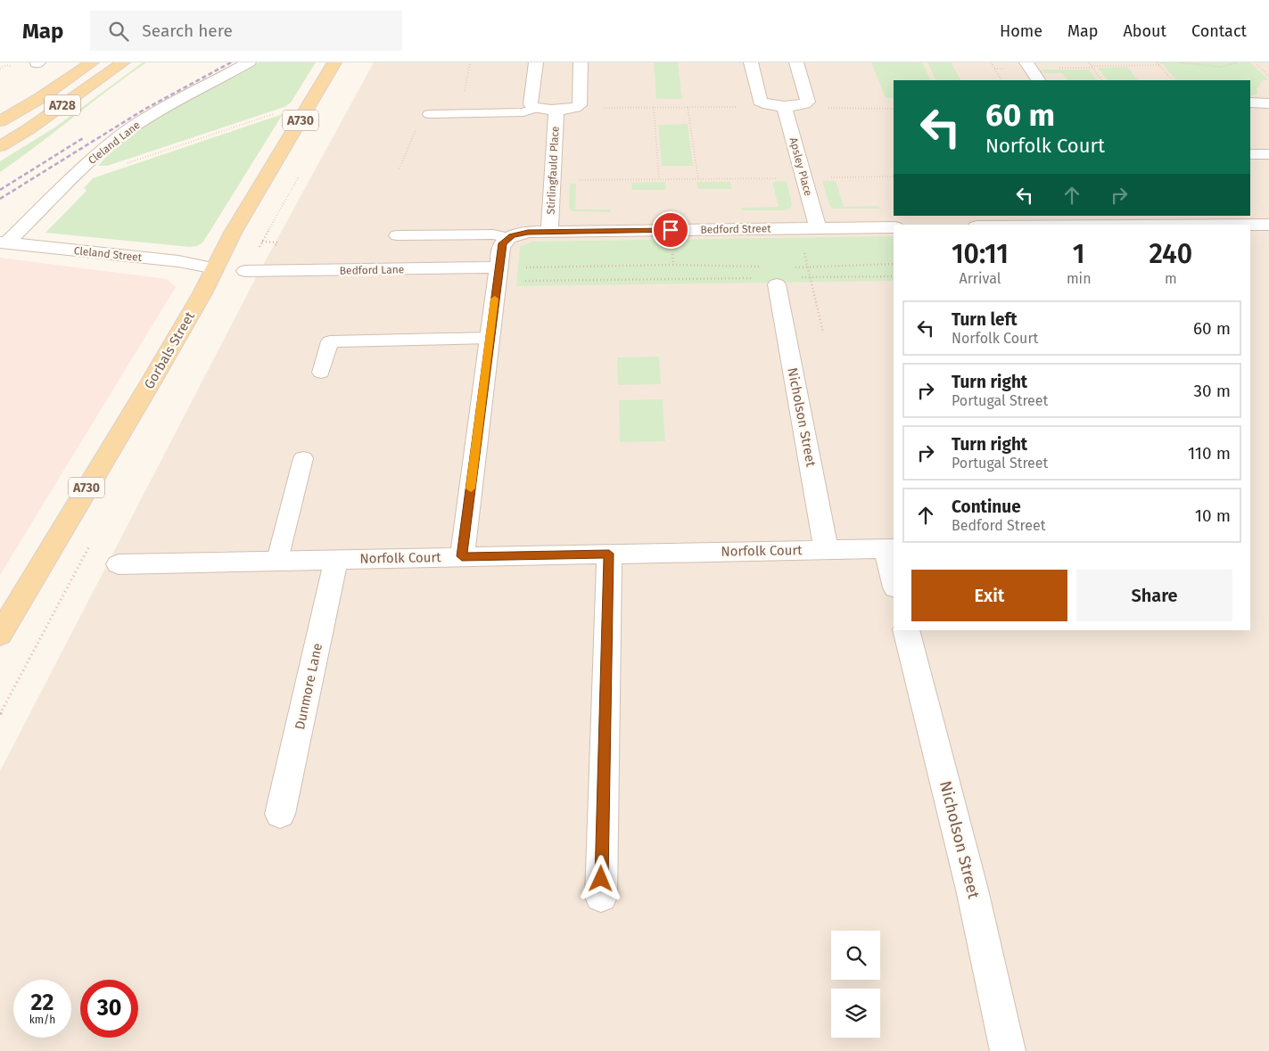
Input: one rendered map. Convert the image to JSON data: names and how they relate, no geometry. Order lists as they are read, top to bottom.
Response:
{
  "streets": {
    "main road": ["A728", "A730", "Gorbals Street"],
    "street": [
      "Cleland Lane",
      "Apsley Place",
      "Stirlingfauld Place",
      "Bedford Street",
      "Cleland Street",
      "Bedford Lane",
      "Nicholson Street",
      "Norfolk Court",
      "Dunmore Lane"
    ]
  },
  "crossings": [
    ["Cleland Lane", "Cleland Street"],
    ["Apsley Place", "Bedford Street"],
    ["Stirlingfauld Place", "Bedford Street"],
    ["Cleland Street", "Gorbals Street"],
    ["Nicholson Street", "Norfolk Court"],
    ["Norfolk Court", "Dunmore Lane"]
  ],
  "page": {
    "header": "Map",
    "search": "Search here",
    "nav": [
      "Home",
      "Map",
      "About",
      "Contact"
    ],
    "turn": ["60 m", "Norfolk Court"],
    "eta": [
      "10:11",
      "Arrival",
      "1",
      "min",
      "240",
      "m"
    ],
    "list": [
      {
        "name": "Turn left",
        "note": "Norfolk Court",
        "value": "60 m"
      },
      {
        "name": "Turn right",
        "note": "Portugal Street",
        "value": "30 m"
      },
      {
        "name": "Turn right",
        "note": "Portugal Street",
        "value": "110 m"
      },
      {
        "name": "Continue",
        "note": "Bedford Street",
        "value": "10 m"
      }
    ],
    "buttons": ["Exit", "Share"],
    "speed": "22 km/h",
    "limit": "30"
  }
}
